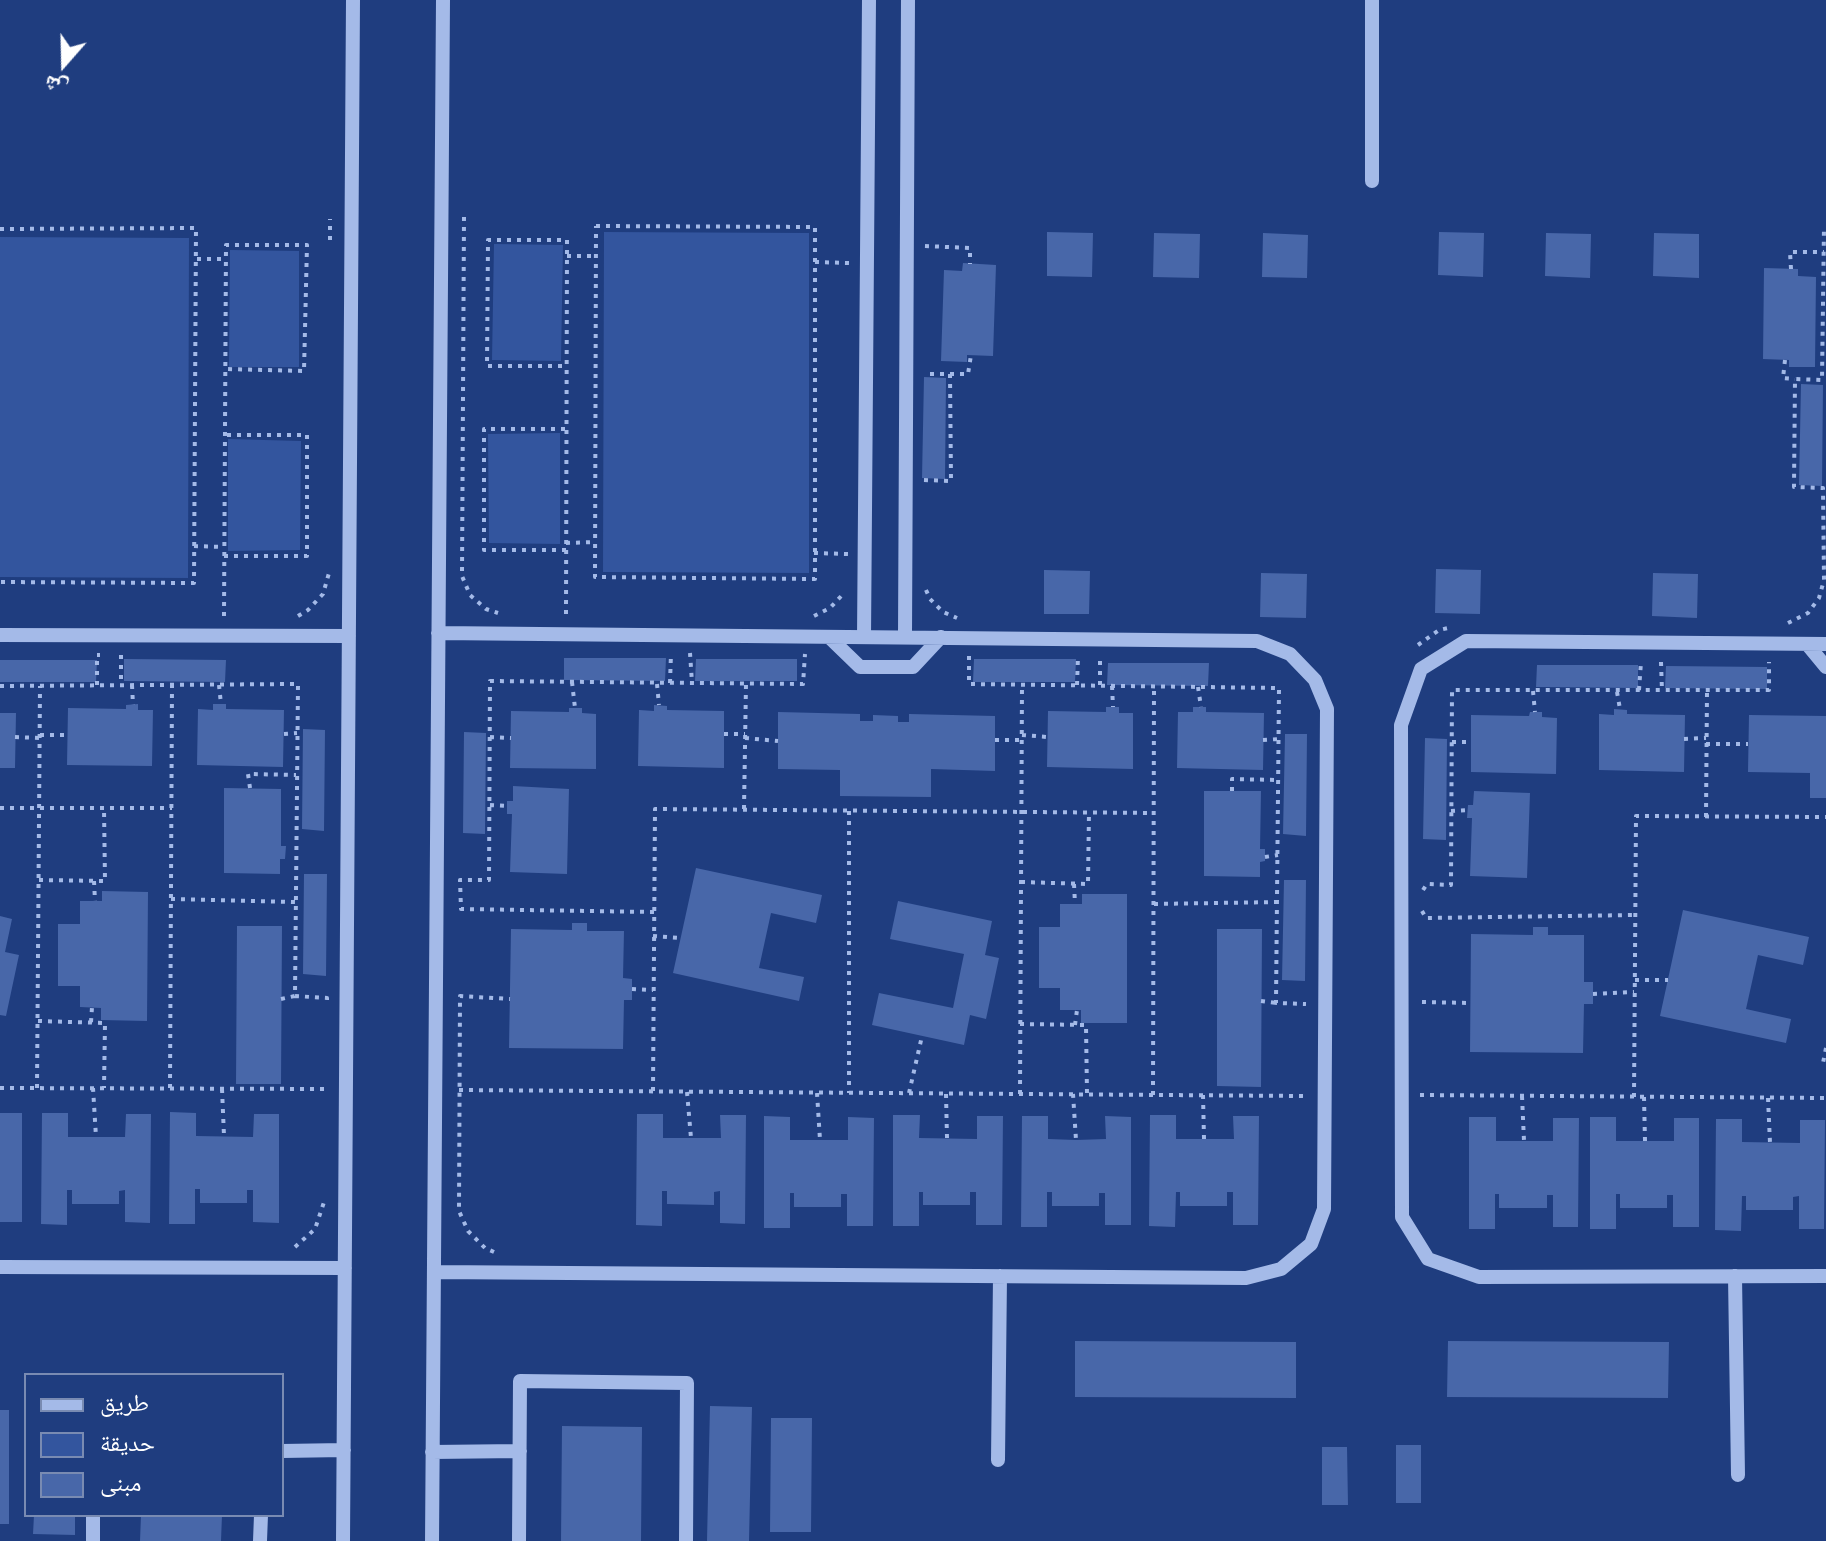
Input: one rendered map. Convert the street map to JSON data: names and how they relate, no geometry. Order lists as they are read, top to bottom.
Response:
{
  "legend": ["طريق", "حديقة", "مبنى"],
  "north": "bottom"
}
